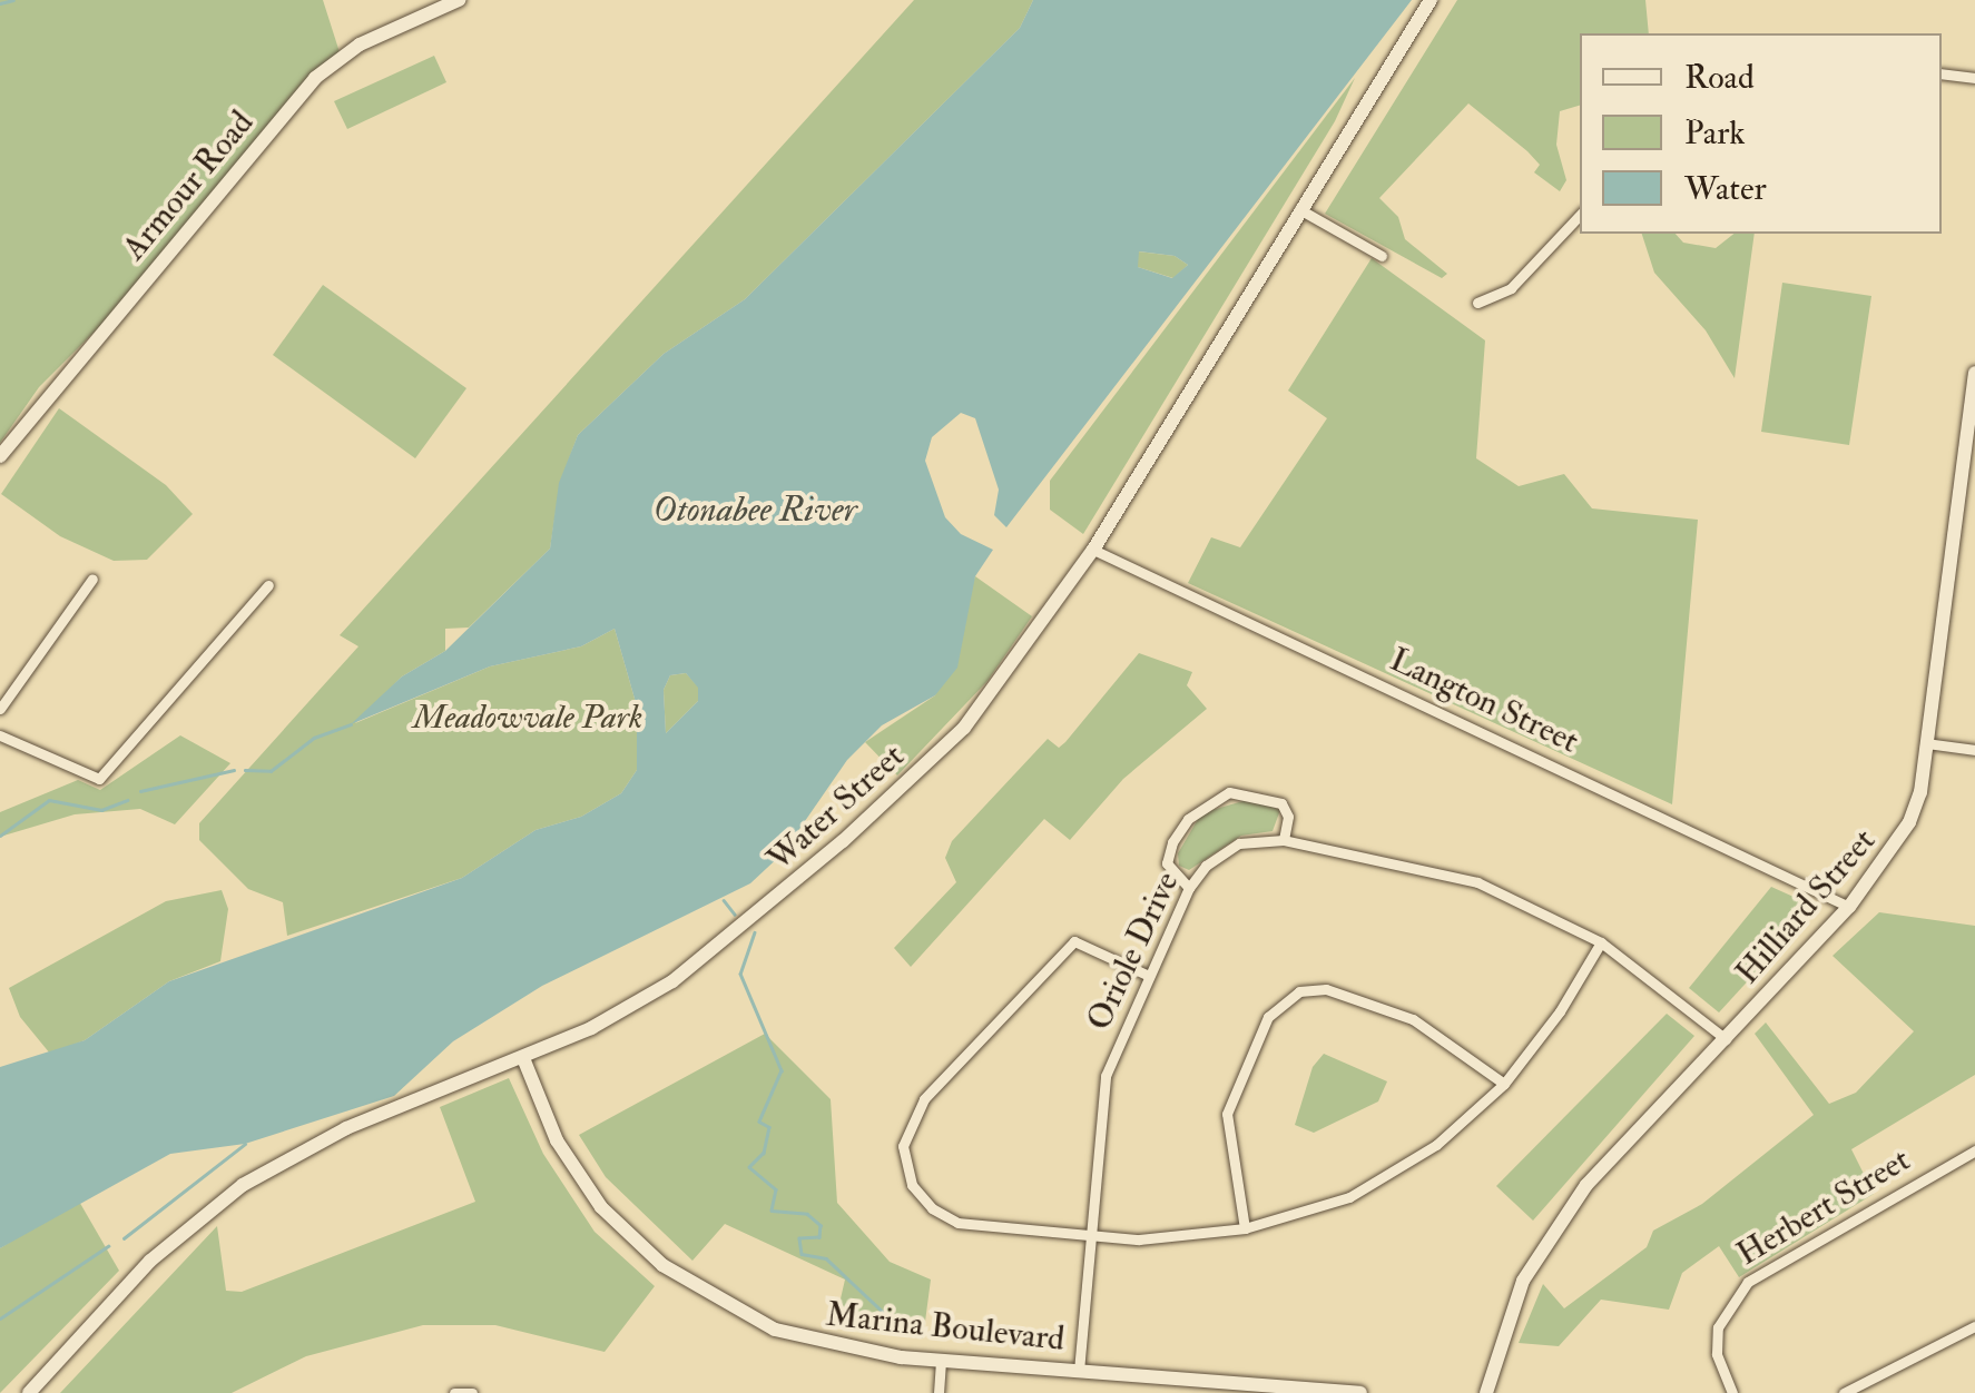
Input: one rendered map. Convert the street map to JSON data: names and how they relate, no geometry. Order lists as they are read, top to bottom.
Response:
{
  "streets": {
    "main road": [
      "Armour Road",
      "Water Street",
      "Hilliard Street",
      "Marina Boulevard"
    ],
    "street": ["Langton Street", "Oriole Drive", "Herbert Street"]
  },
  "crossings": [
    ["Langton Street", "Water Street"],
    ["Langton Street", "Hilliard Street"],
    ["Water Street", "Marina Boulevard"],
    ["Hilliard Street", "Oriole Drive"],
    ["Oriole Drive", "Marina Boulevard"]
  ],
  "water": ["Otonabee River"],
  "parks": ["Meadowvale Park"],
  "legend": ["Road", "Park", "Water"]
}
